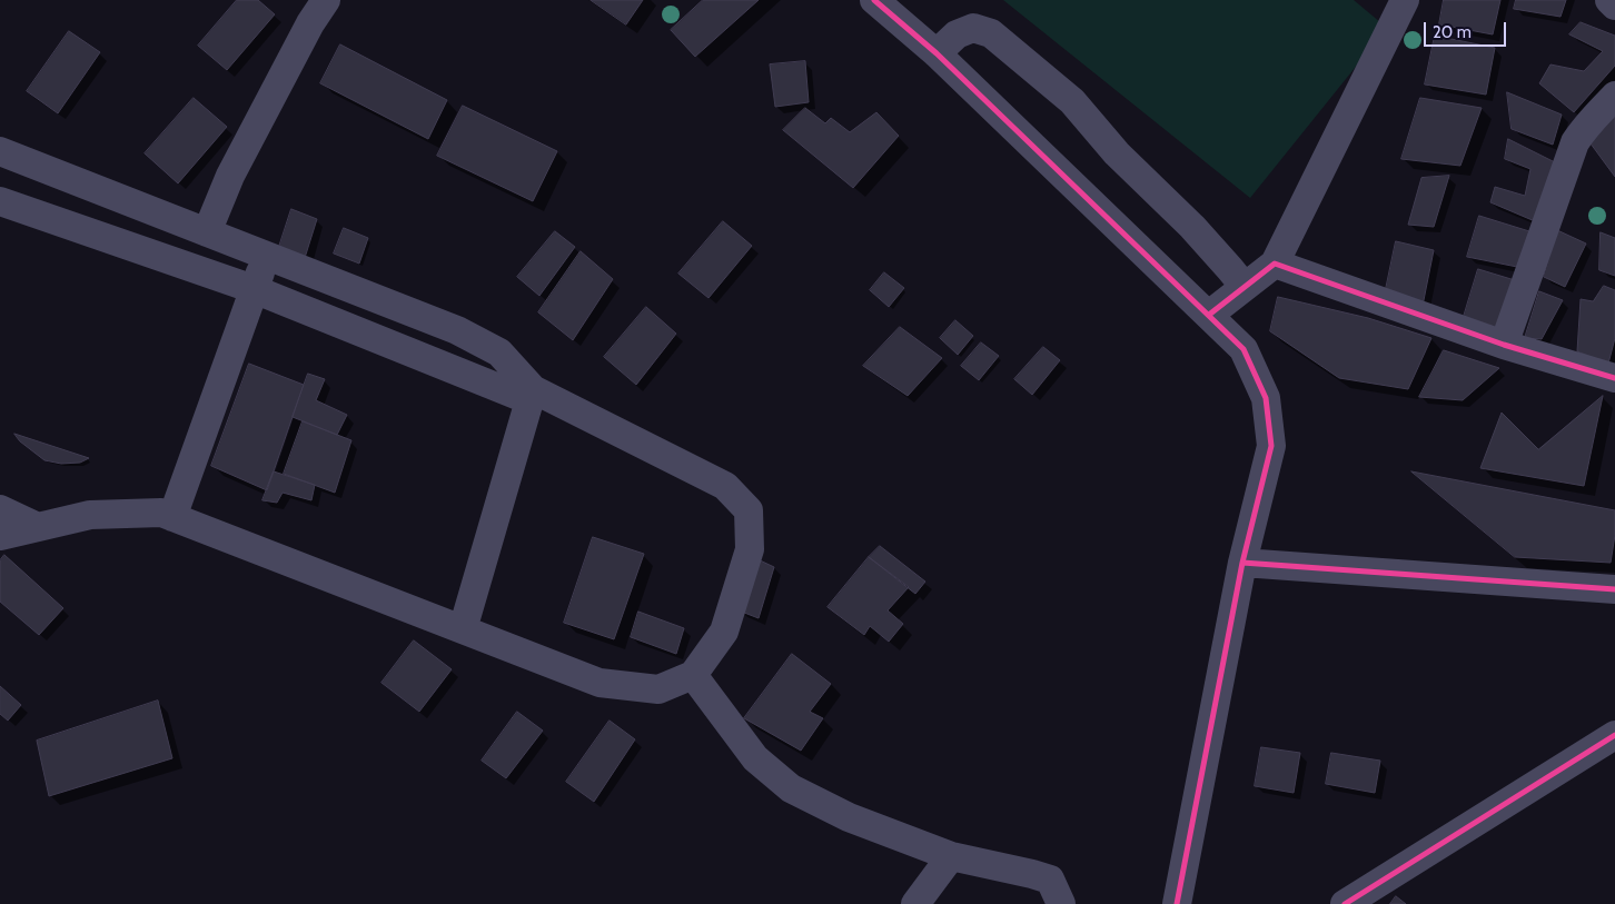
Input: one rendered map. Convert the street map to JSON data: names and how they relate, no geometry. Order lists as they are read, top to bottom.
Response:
{
  "scale_bar": "20 m"
}
